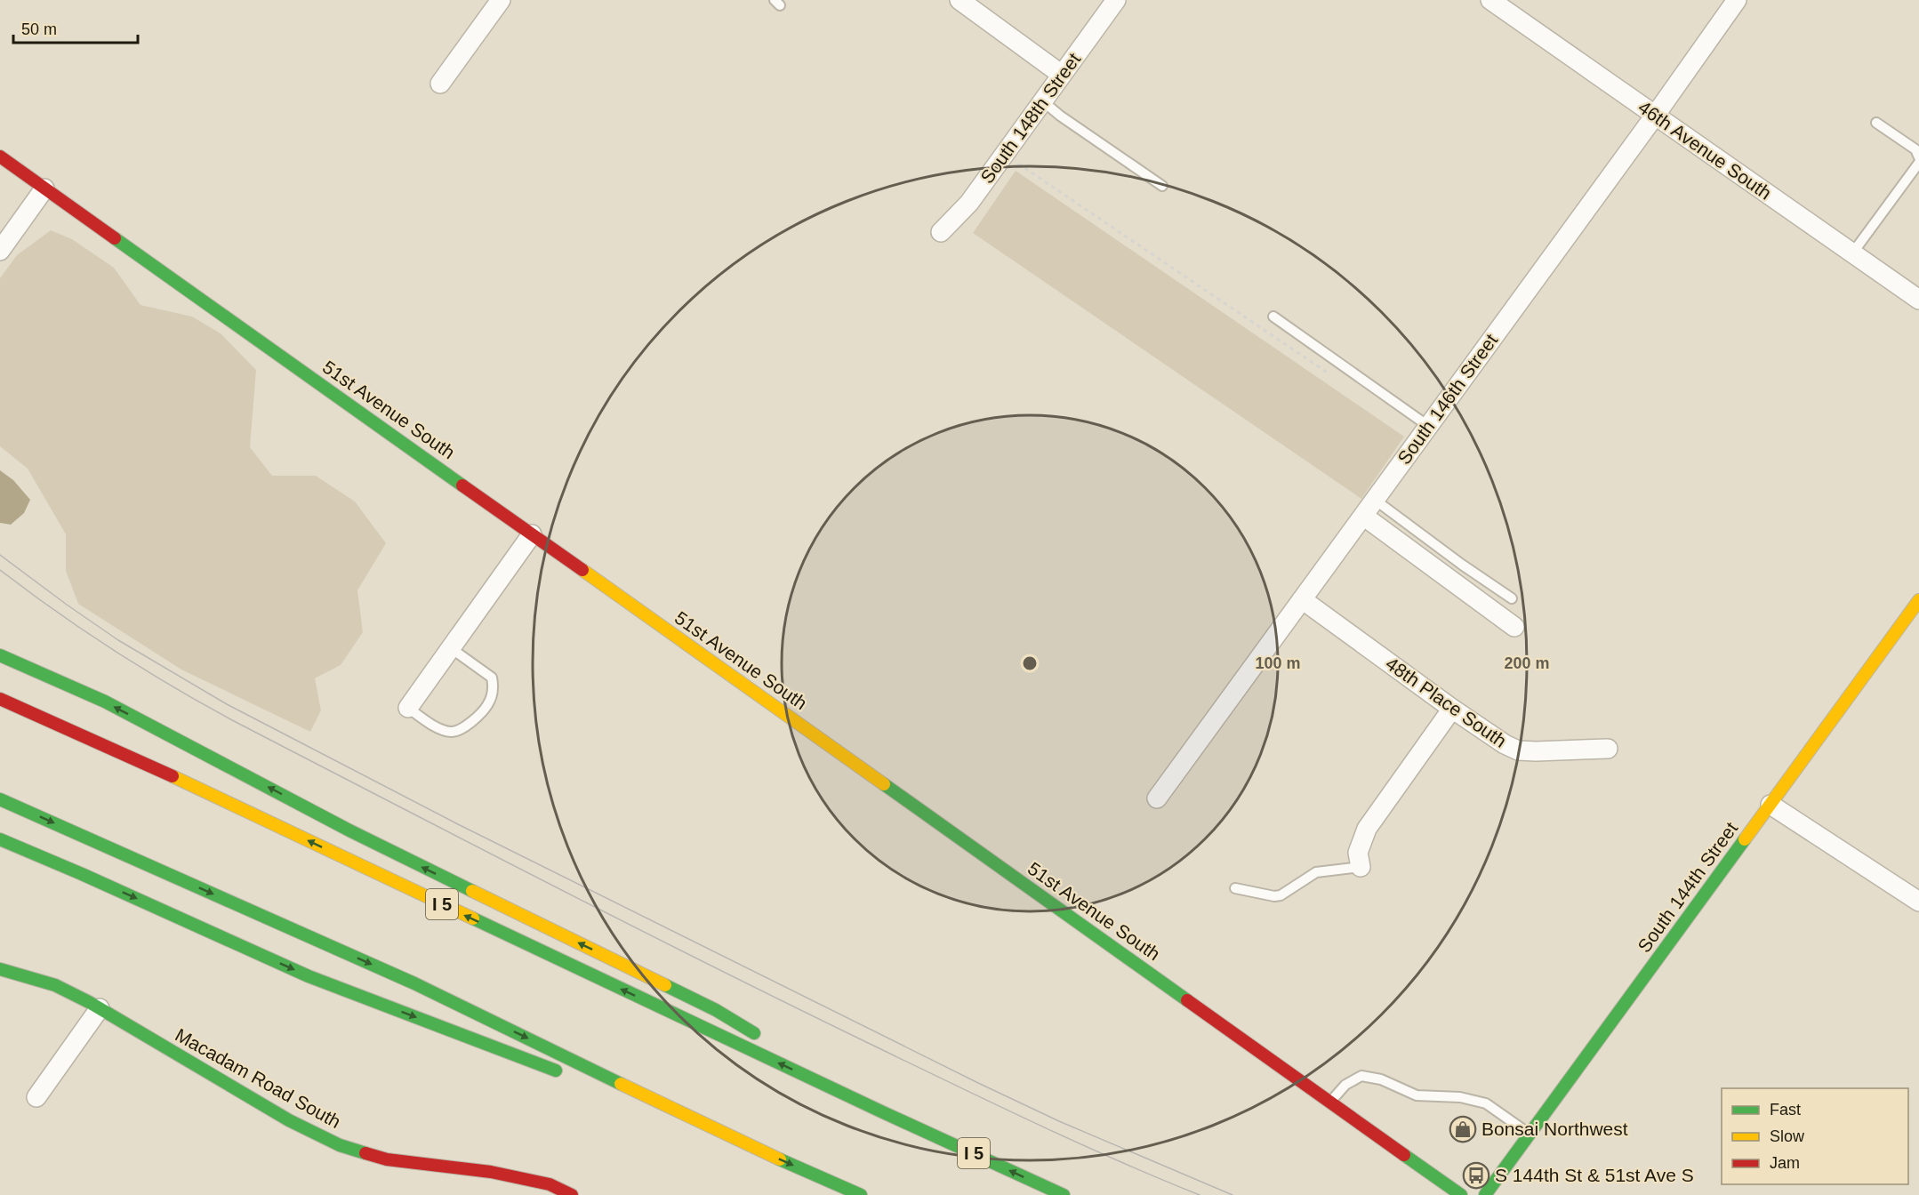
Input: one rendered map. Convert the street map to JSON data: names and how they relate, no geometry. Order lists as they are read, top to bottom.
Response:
{
  "streets": {
    "main road": [
      "51st Avenue South",
      "South 144th Street",
      "I 5",
      "Macadam Road South"
    ],
    "street": [
      "South 148th Street",
      "46th Avenue South",
      "South 146th Street",
      "48th Place South"
    ]
  },
  "crossings": [
    ["46th Avenue South", "South 146th Street"],
    ["South 146th Street", "48th Place South"]
  ],
  "places": {
    "shop": ["Bonsai Northwest"],
    "bus stop": ["S 144th St & 51st Ave S"]
  },
  "legend": ["Fast", "Slow", "Jam"],
  "scale_bar": "50 m",
  "rings": ["100 m", "200 m"]
}
